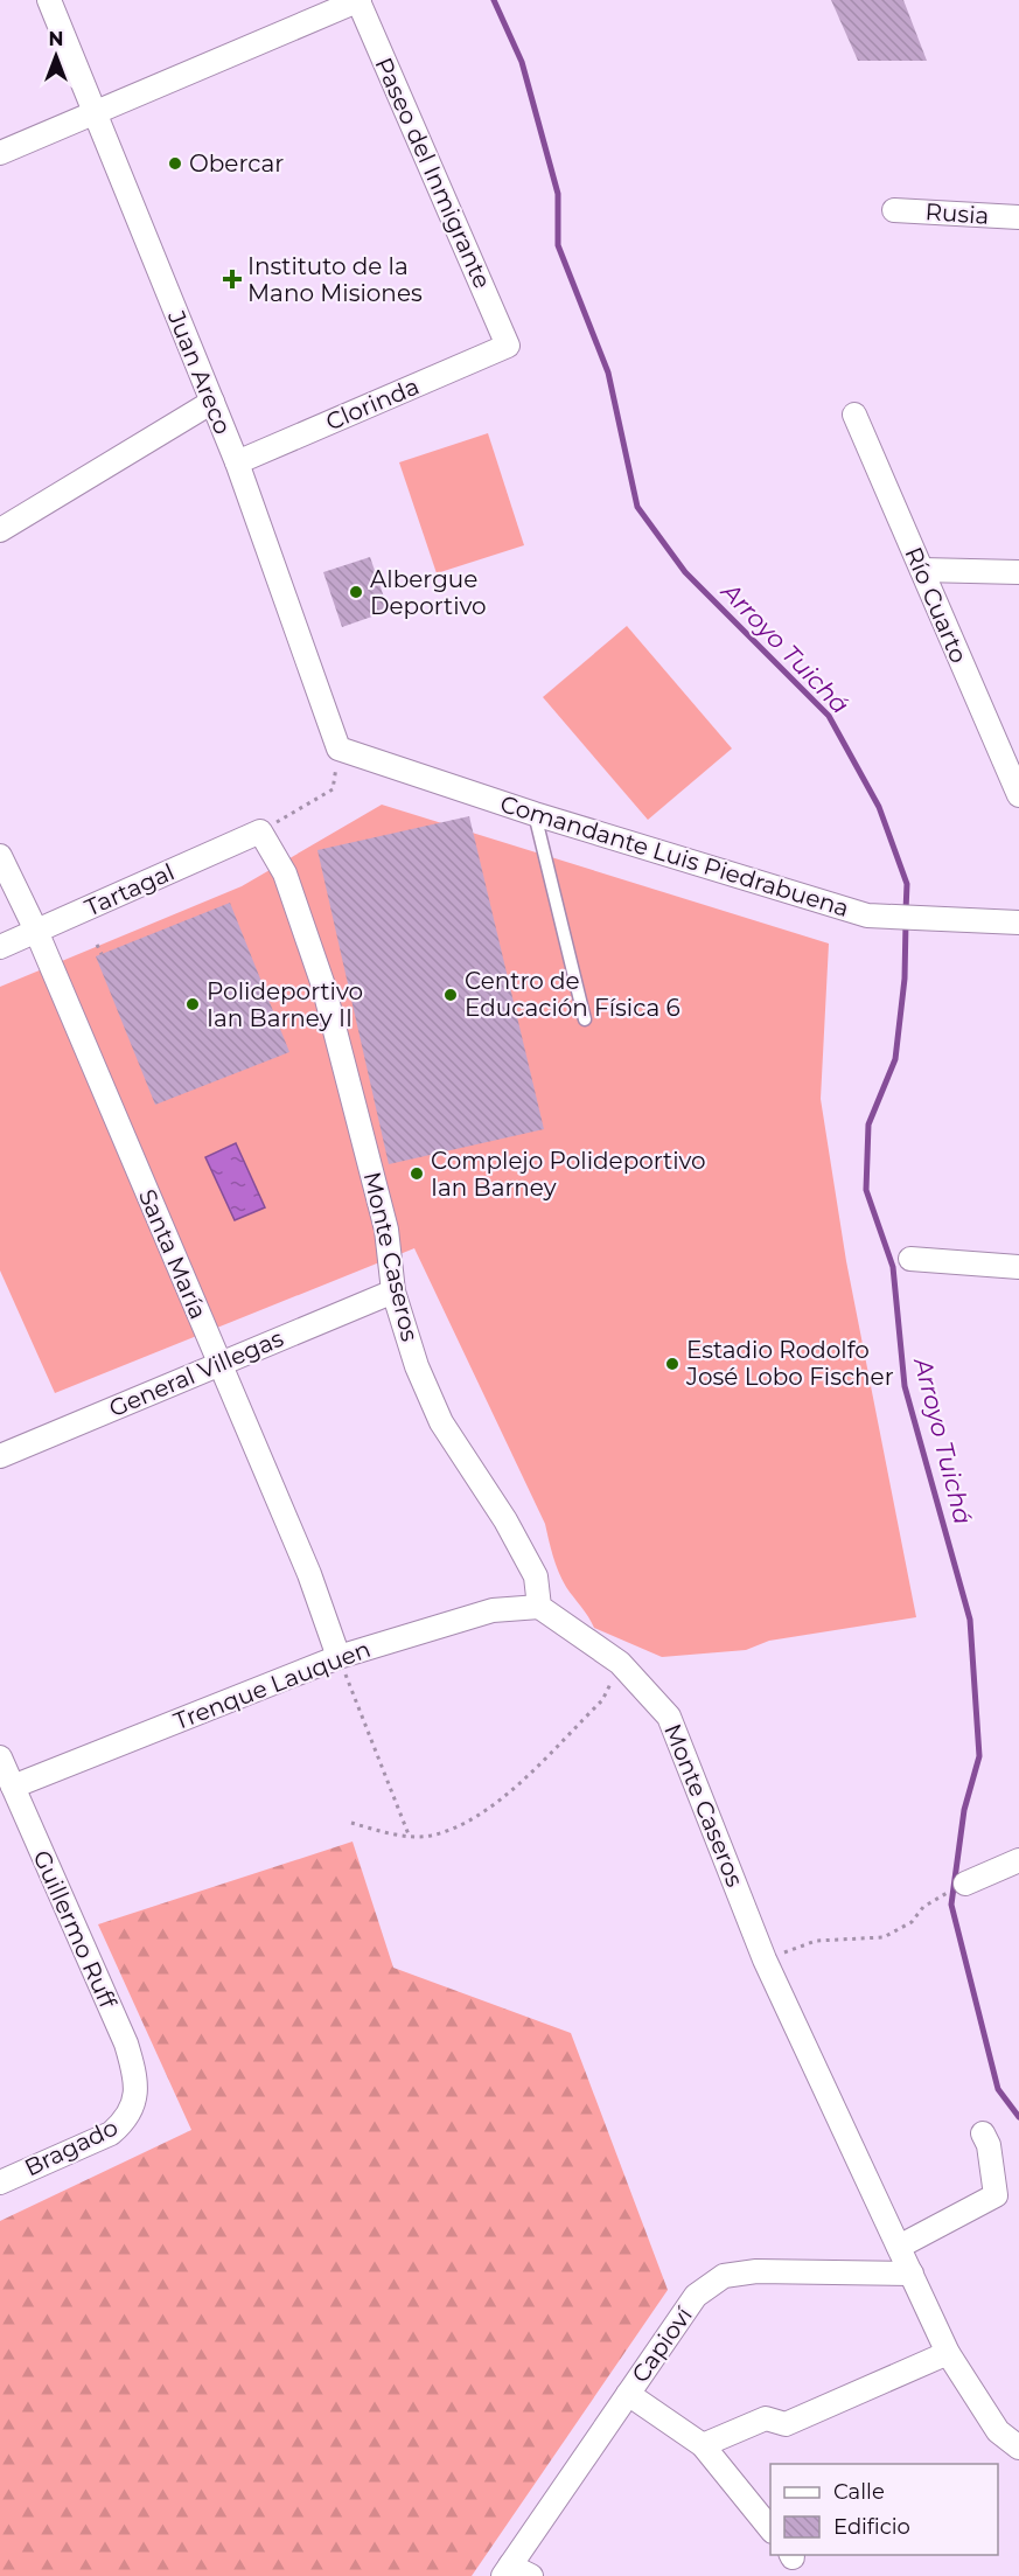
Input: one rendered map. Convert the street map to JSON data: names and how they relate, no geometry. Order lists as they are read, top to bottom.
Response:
{
  "streets": {
    "street": [
      "Paseo del Inmigrante",
      "Rusia",
      "Juan Areco",
      "Clorinda",
      "Río Cuarto",
      "Comandante Luis Piedrabuena",
      "Tartagal",
      "Santa María",
      "Monte Caseros",
      "General Villegas",
      "Trenque Lauquen",
      "Guillermo Ruff",
      "Bragado",
      "Capioví"
    ]
  },
  "crossings": [
    ["Paseo del Inmigrante", "Clorinda"],
    ["Juan Areco", "Clorinda"],
    ["Juan Areco", "Comandante Luis Piedrabuena"],
    ["Tartagal", "Santa María"],
    ["Tartagal", "Monte Caseros"],
    ["Santa María", "General Villegas"],
    ["Santa María", "Trenque Lauquen"],
    ["Monte Caseros", "General Villegas"],
    ["Monte Caseros", "Trenque Lauquen"],
    ["Monte Caseros", "Capioví"],
    ["Trenque Lauquen", "Guillermo Ruff"],
    ["Guillermo Ruff", "Bragado"]
  ],
  "water": ["Arroyo Tuichá"],
  "places": {
    "other": [
      "Obercar",
      "Albergue Deportivo",
      "Centro de Educación Física 6",
      "Polideportivo Ian Barney II",
      "Complejo Polideportivo Ian Barney",
      "Estadio Rodolfo José Lobo Fischer"
    ],
    "health": ["Instituto de la Mano Misiones"]
  },
  "legend": ["Calle", "Edificio"],
  "north": "top"
}
